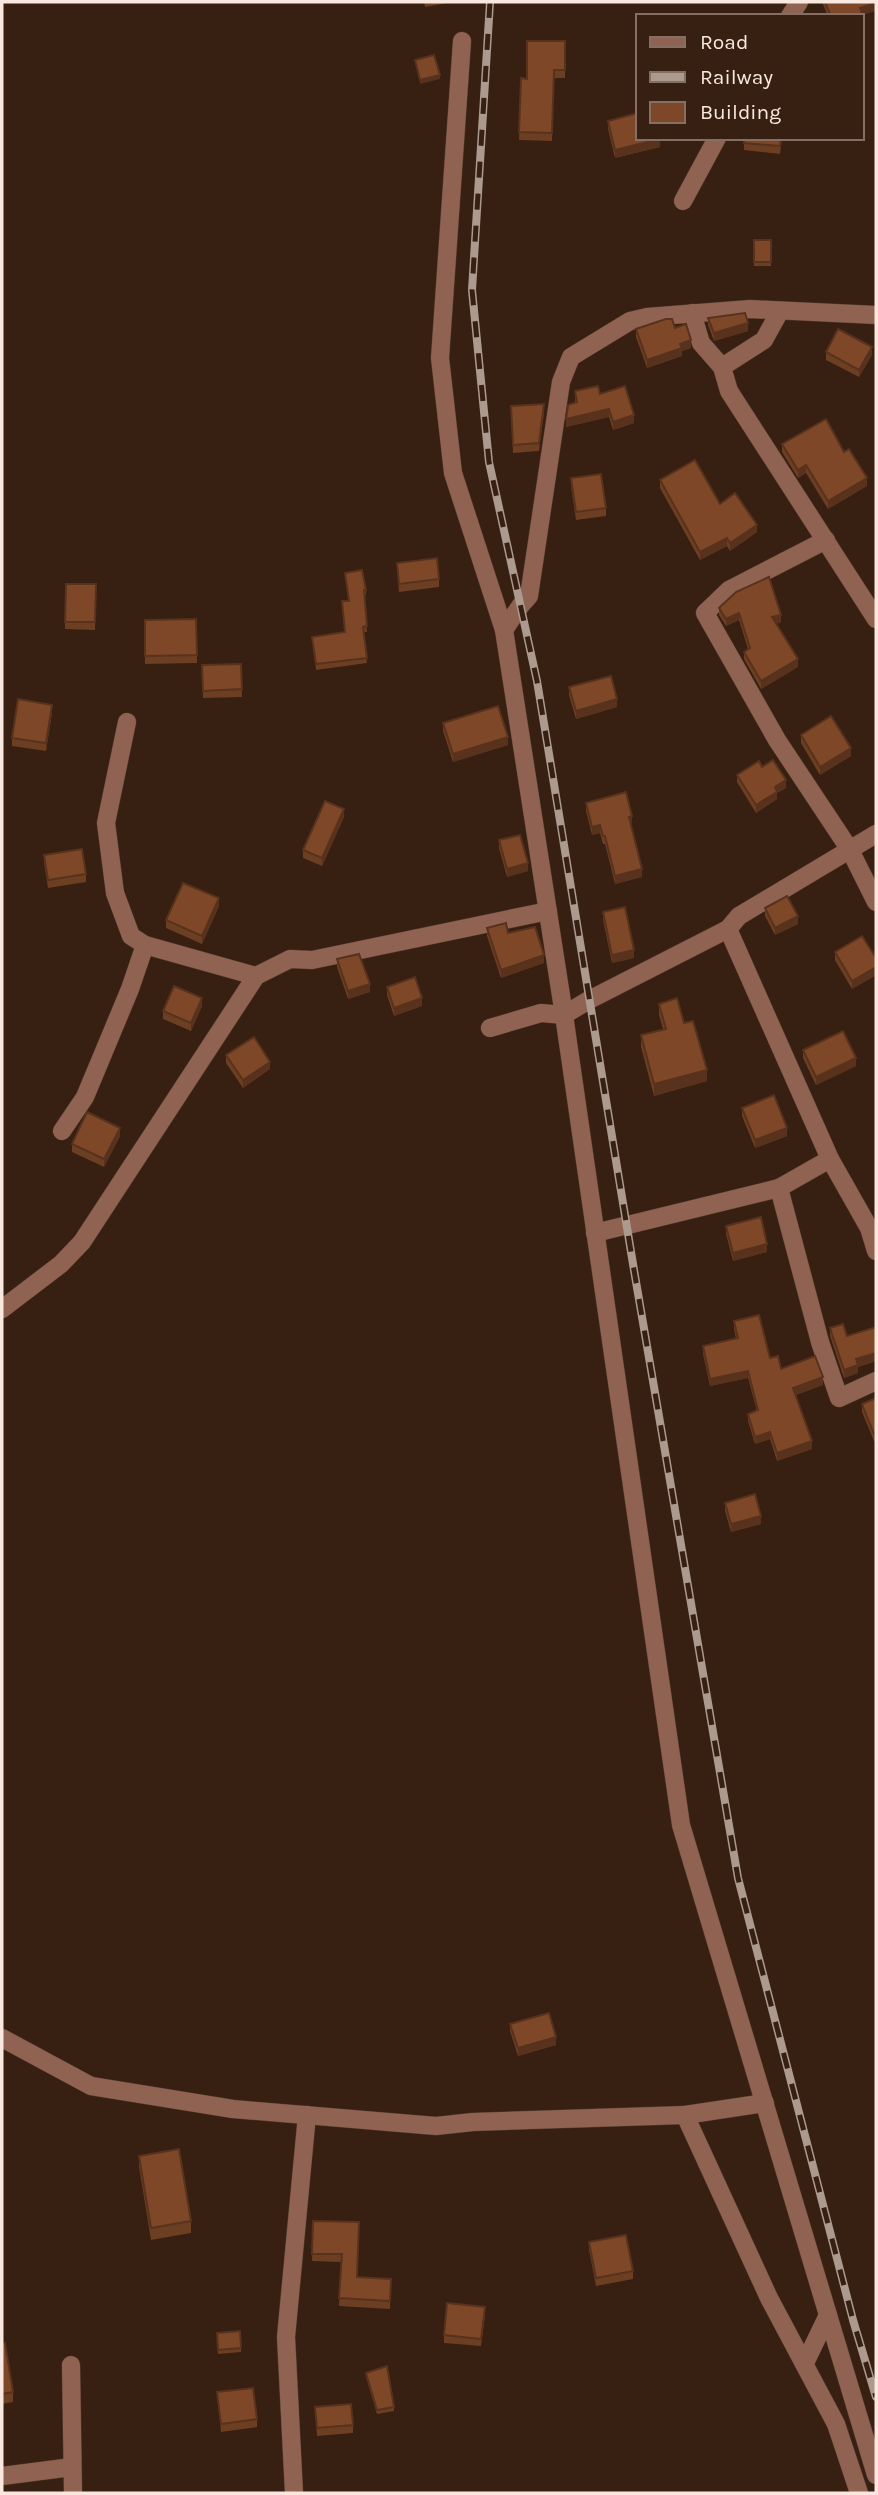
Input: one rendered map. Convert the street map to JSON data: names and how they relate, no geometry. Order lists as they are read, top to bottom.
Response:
{
  "legend": ["Road", "Railway", "Building"]
}
